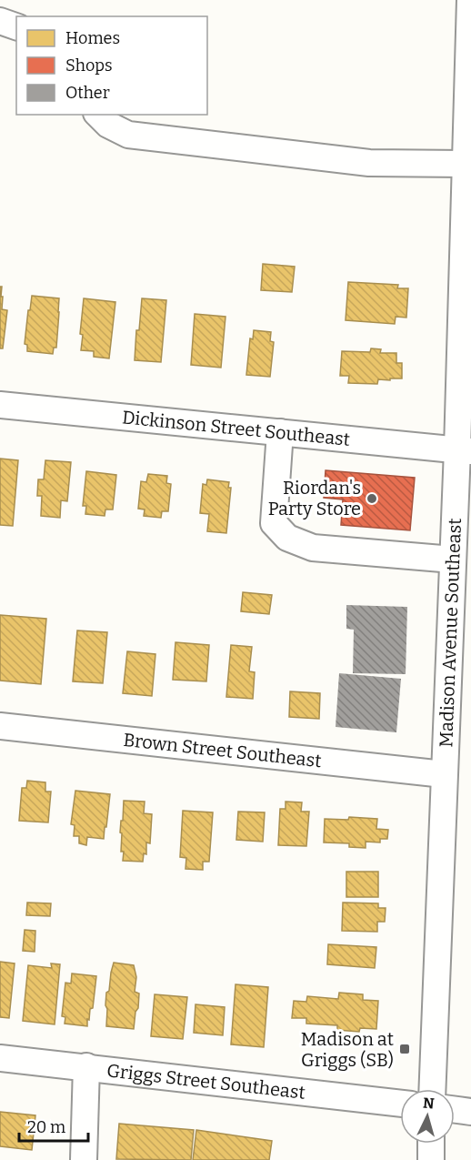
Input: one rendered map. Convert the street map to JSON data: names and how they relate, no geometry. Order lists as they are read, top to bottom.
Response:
{
  "streets": {
    "street": [
      "Dickinson Street Southeast",
      "Madison Avenue Southeast",
      "Brown Street Southeast",
      "Griggs Street Southeast"
    ]
  },
  "crossings": [
    ["Dickinson Street Southeast", "Madison Avenue Southeast"],
    ["Madison Avenue Southeast", "Brown Street Southeast"]
  ],
  "places": {
    "other": ["Riordan's Party Store"],
    "transit": ["Madison at Griggs (SB)"]
  },
  "legend": ["Homes", "Shops", "Other"],
  "scale_bar": "20 m",
  "north": "top"
}
